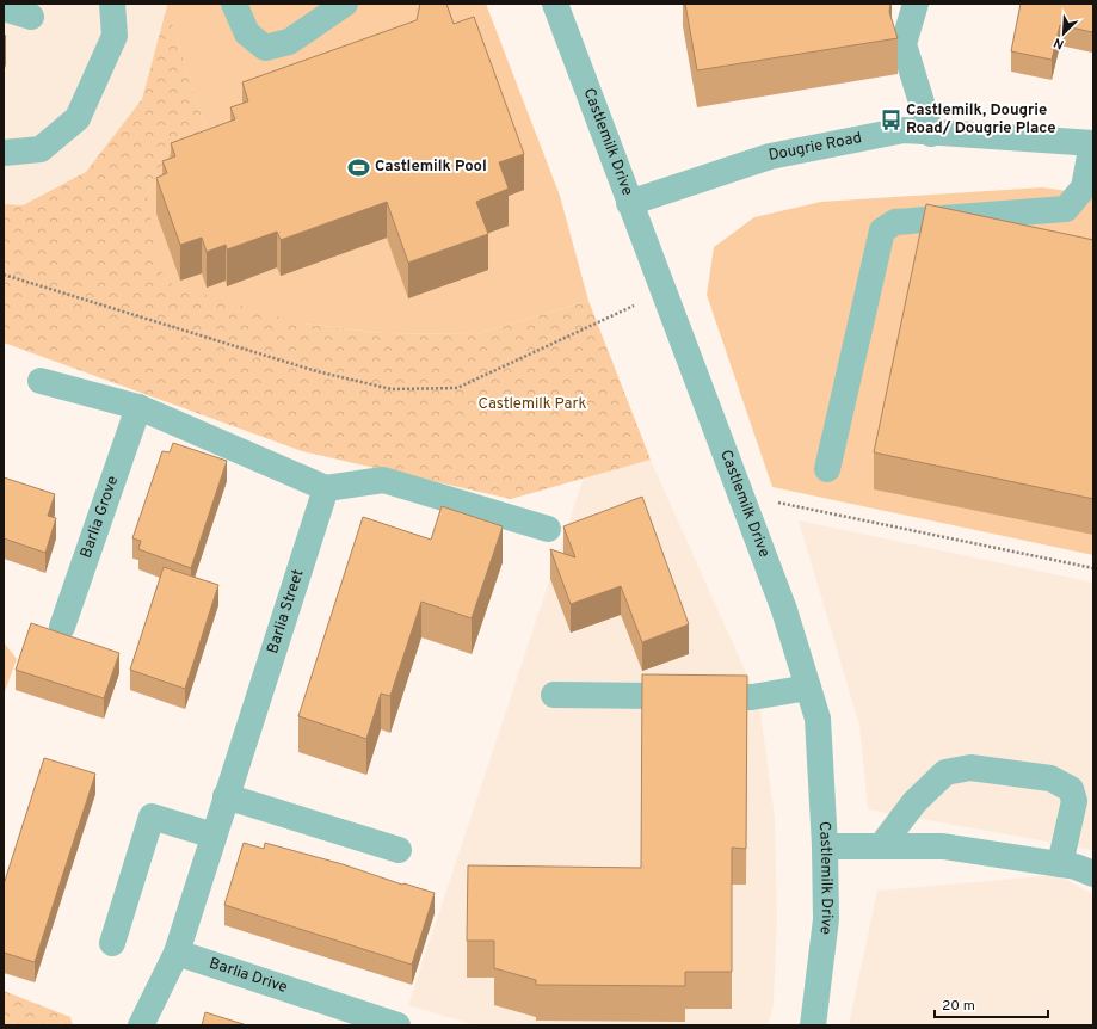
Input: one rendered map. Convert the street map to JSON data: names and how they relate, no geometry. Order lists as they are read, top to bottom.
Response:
{
  "streets": {
    "street": [
      "Castlemilk Drive",
      "Dougrie Road",
      "Barlia Grove",
      "Barlia Street",
      "Barlia Drive"
    ]
  },
  "crossings": [
    ["Castlemilk Drive", "Dougrie Road"],
    ["Barlia Street", "Barlia Drive"]
  ],
  "parks": ["Castlemilk Park"],
  "places": {
    "bus stop": ["Castlemilk, Dougrie Road/ Dougrie Place"],
    "sports": ["Castlemilk Pool"]
  },
  "scale_bar": "20 m",
  "north": "bottom left"
}
